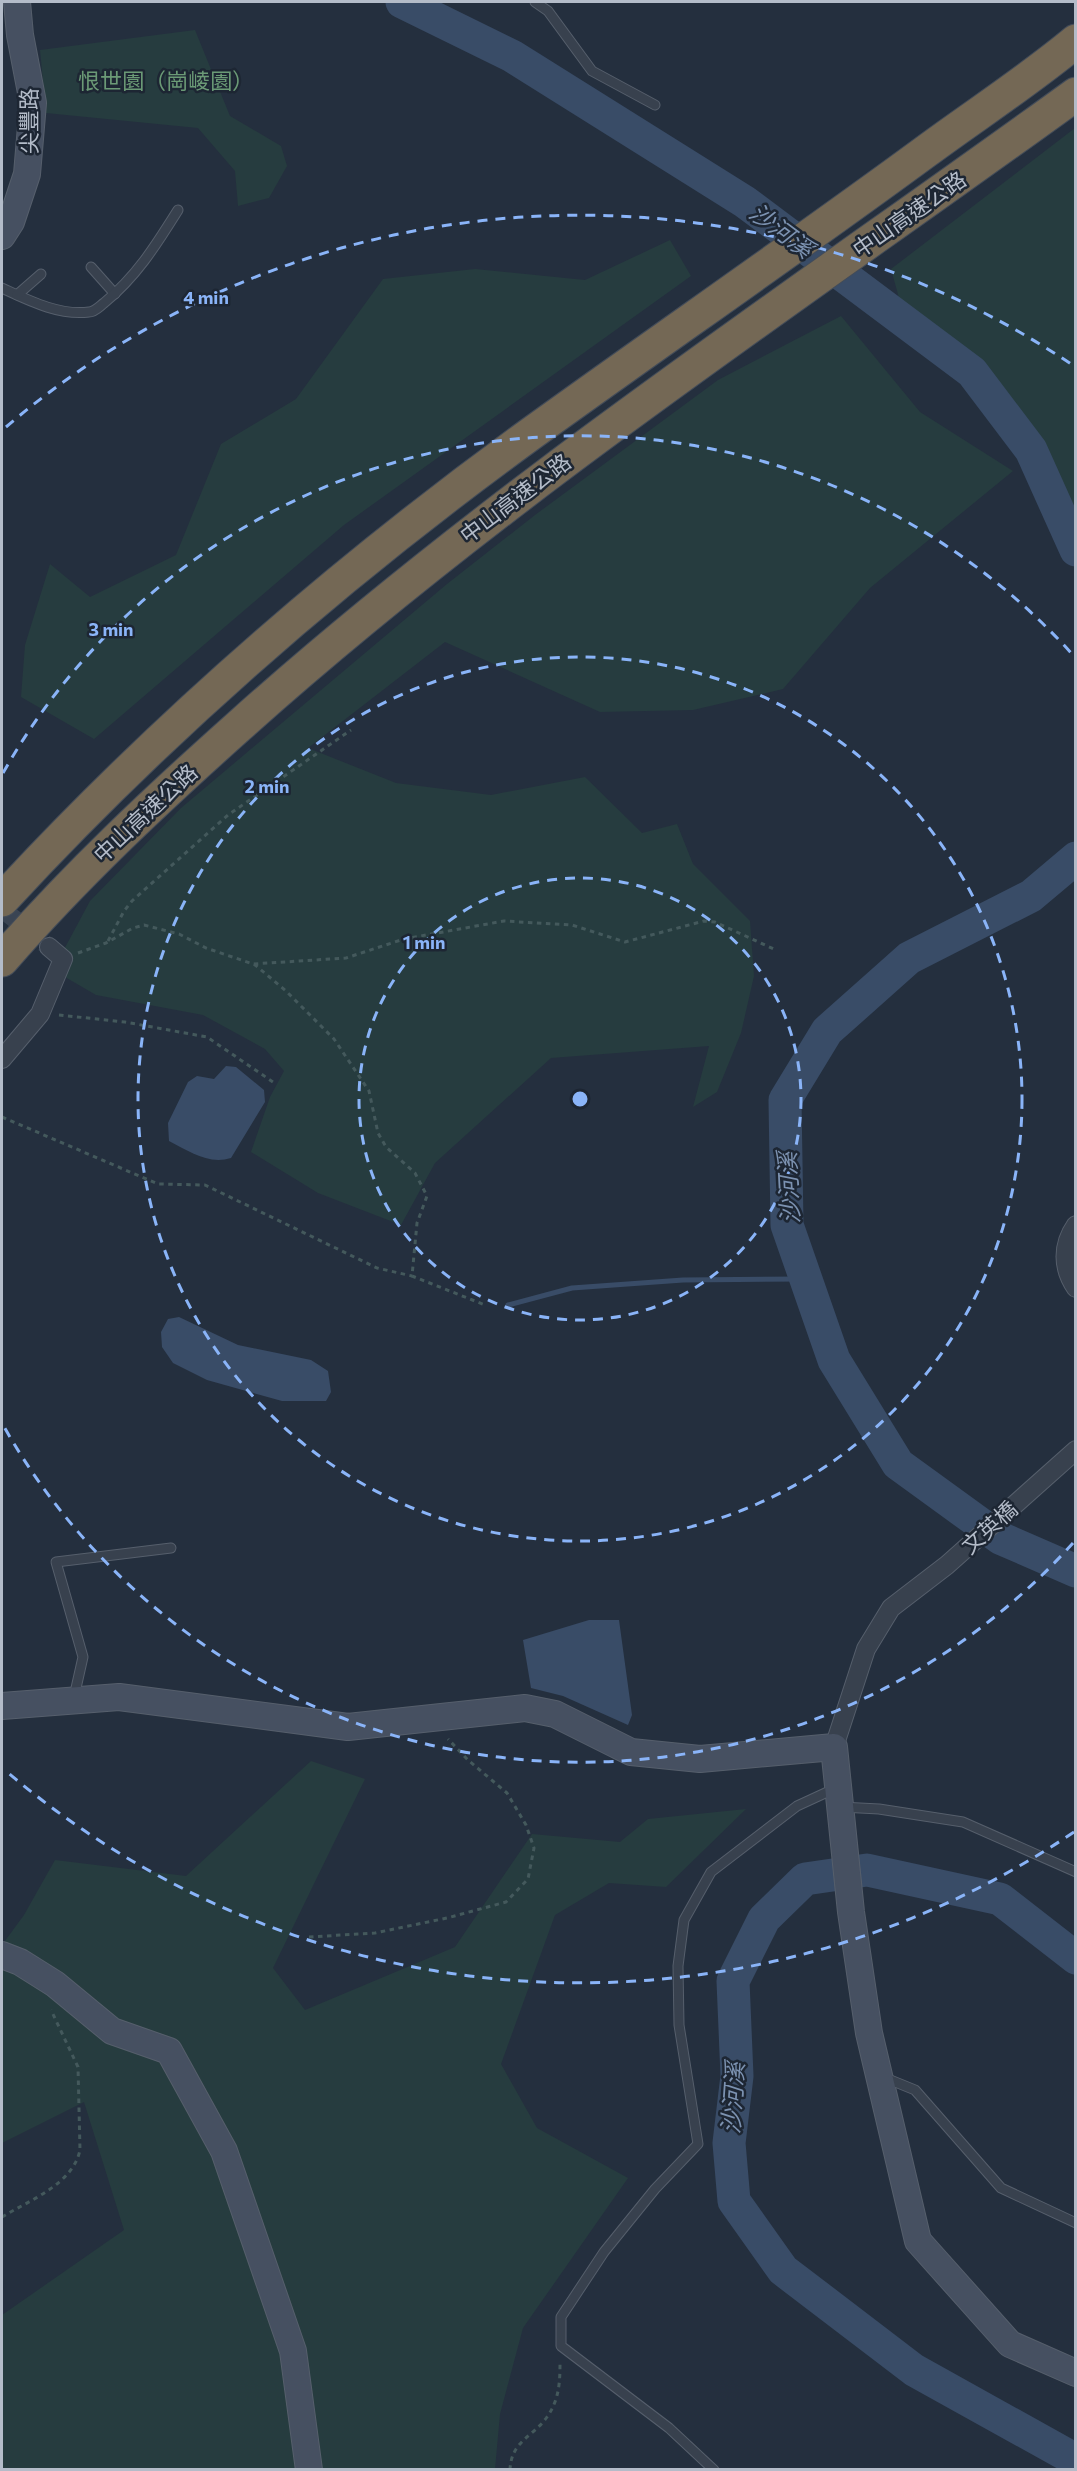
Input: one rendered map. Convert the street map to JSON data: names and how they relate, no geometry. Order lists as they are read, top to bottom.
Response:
{
  "streets": {
    "highway": ["中山高速公路"],
    "street": ["尖豐路", "文英橋"]
  },
  "water": ["沙河溪"],
  "parks": ["恨世園（崗崚園）"],
  "rings": [
    "4 min",
    "3 min",
    "2 min",
    "1 min"
  ]
}
